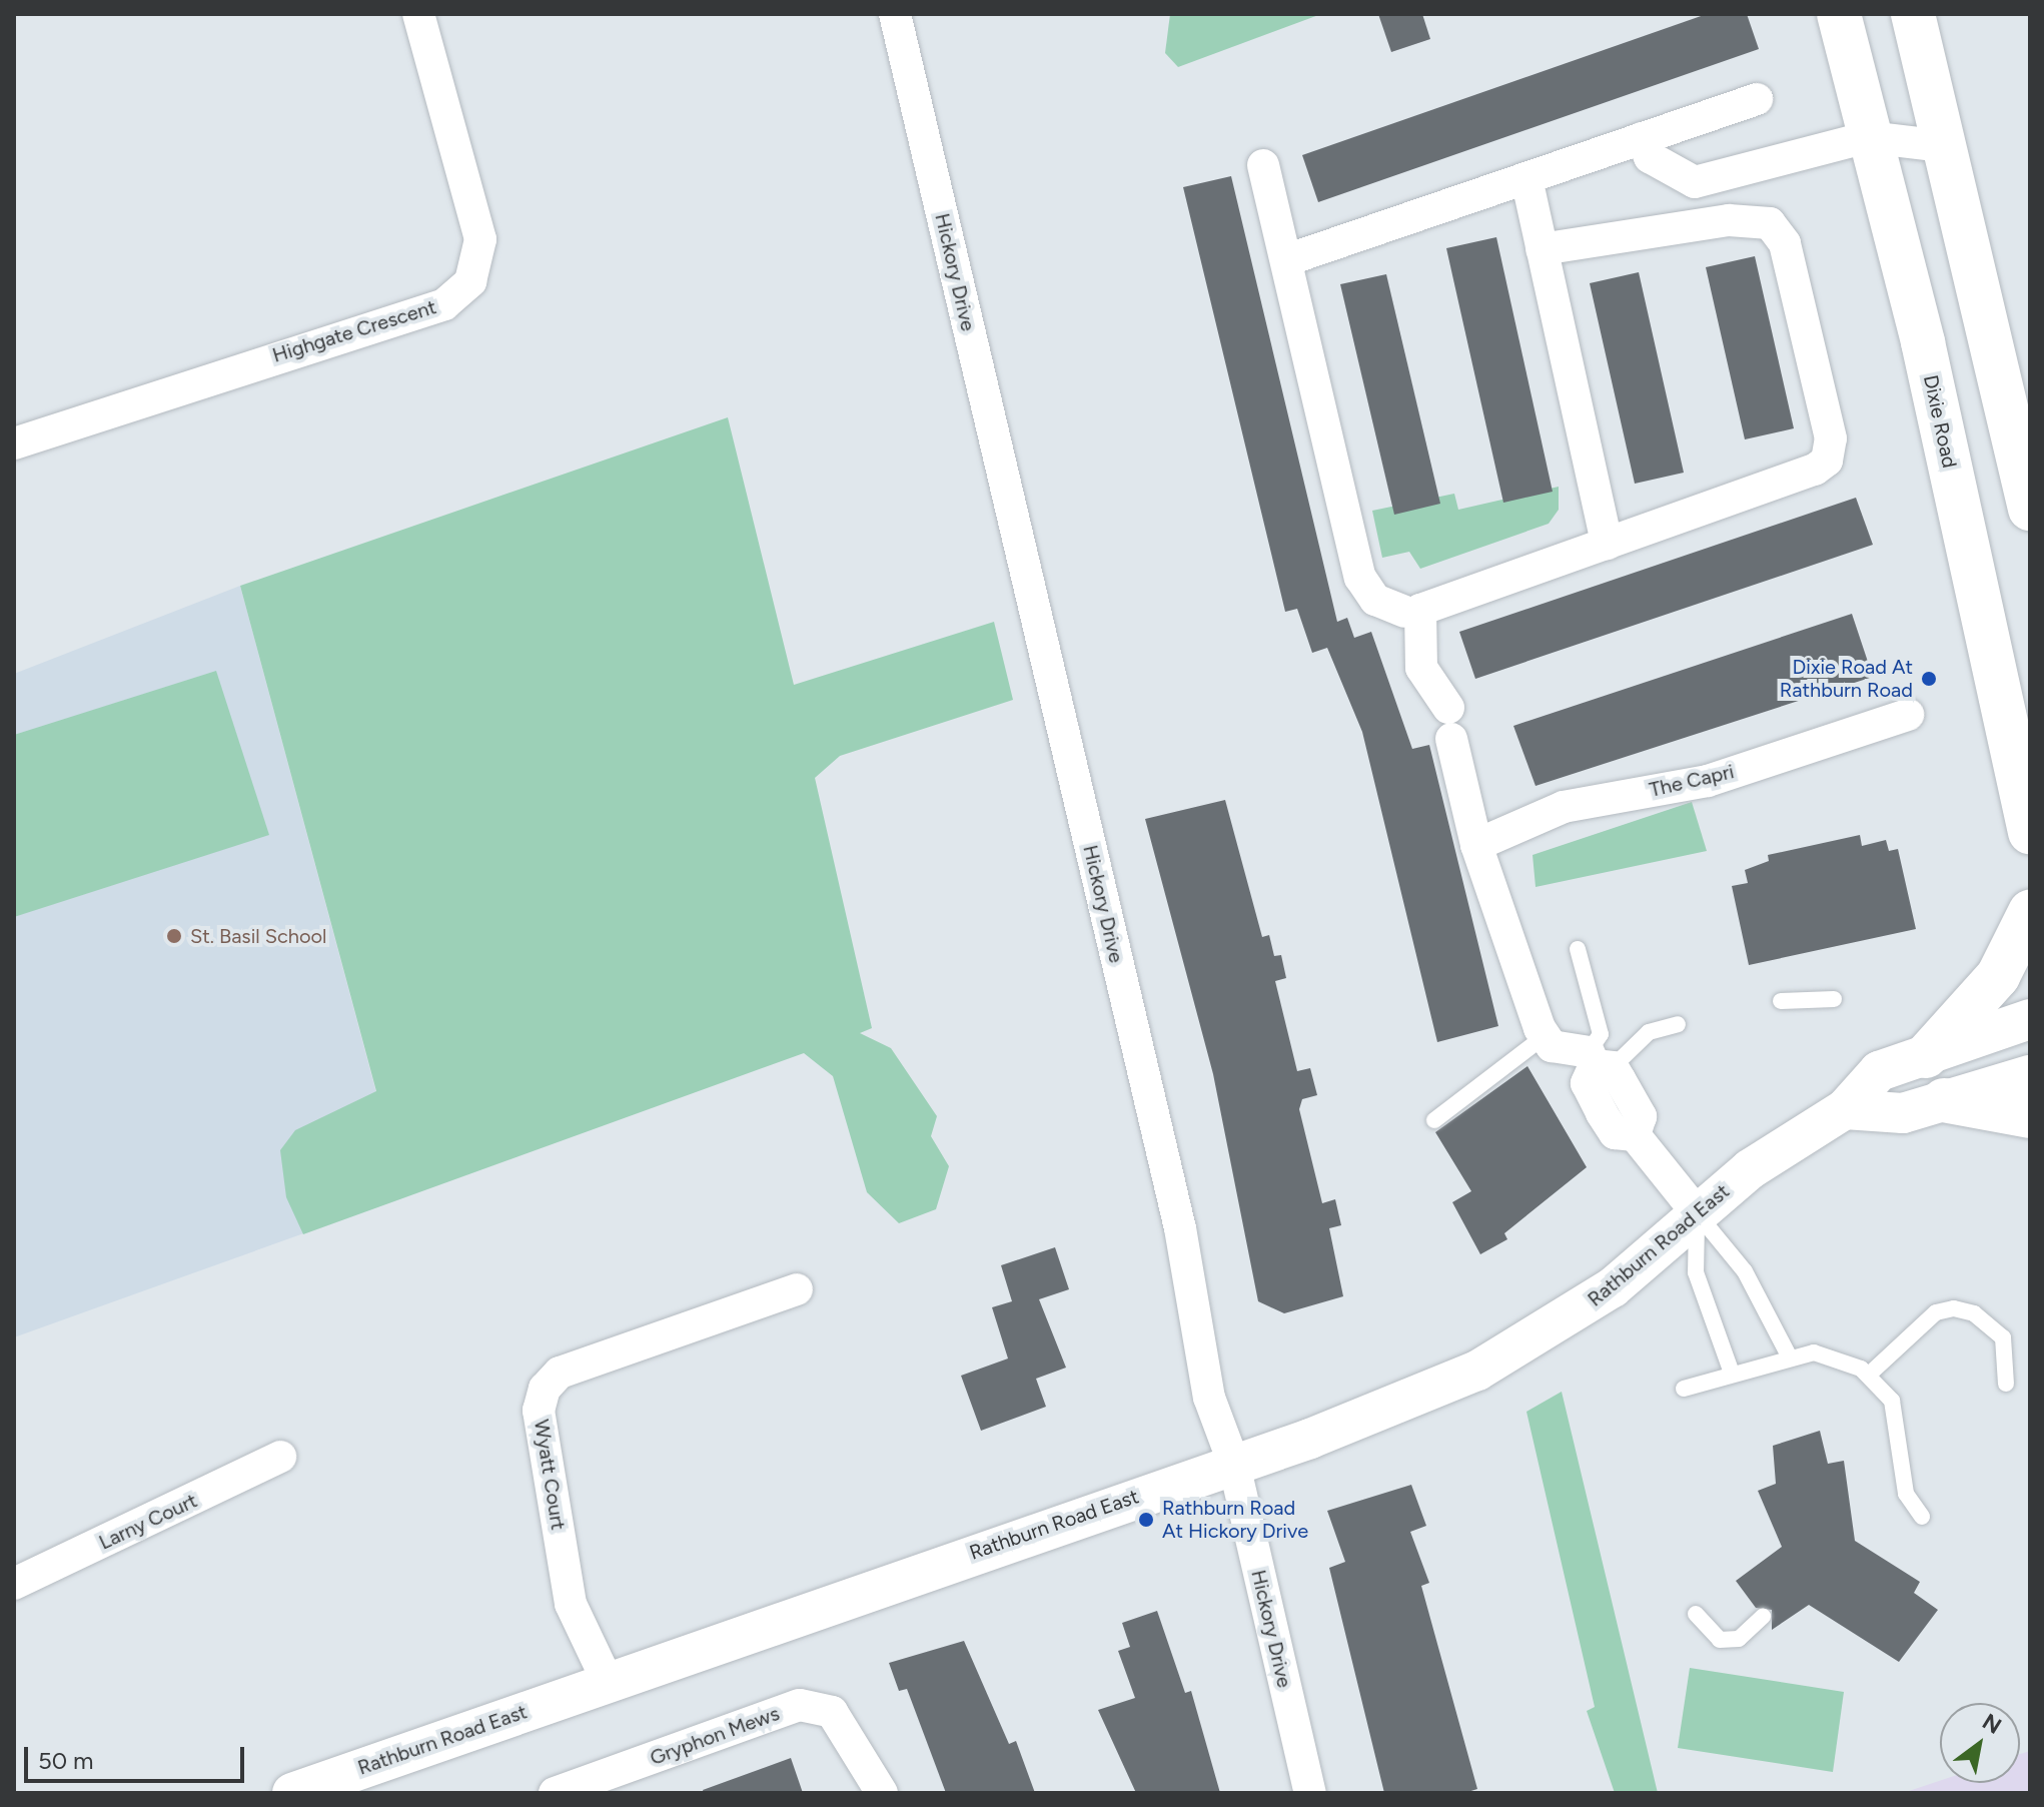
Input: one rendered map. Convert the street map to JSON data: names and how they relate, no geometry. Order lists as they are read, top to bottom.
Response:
{
  "streets": {
    "main road": ["Dixie Road"],
    "street": [
      "Hickory Drive",
      "Highgate Crescent",
      "The Capri",
      "Rathburn Road East",
      "Wyatt Court",
      "Larny Court",
      "Gryphon Mews"
    ]
  },
  "crossings": [
    ["Hickory Drive", "Rathburn Road East"],
    ["Rathburn Road East", "Wyatt Court"]
  ],
  "places": ["Dixie Road At Rathburn Road", "St. Basil School", "Rathburn Road At Hickory Drive"],
  "scale_bar": "50 m",
  "north": "top right"
}
